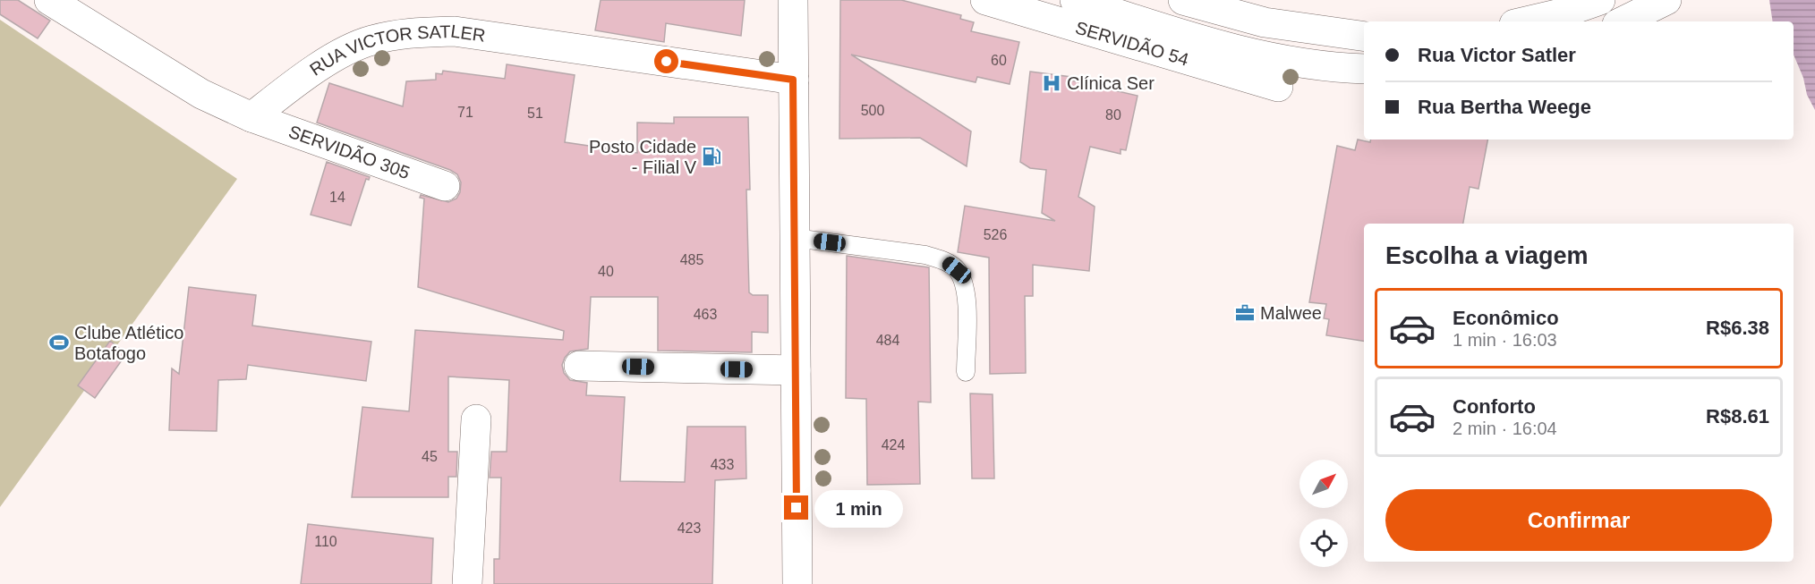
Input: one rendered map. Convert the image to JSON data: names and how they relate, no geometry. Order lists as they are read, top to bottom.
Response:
{
  "streets": {
    "street": ["SERVIDÃO 54", "RUA VICTOR SATLER", "SERVIDÃO 305"]
  },
  "crossings": [
    ["RUA VICTOR SATLER", "SERVIDÃO 305"]
  ],
  "places": {
    "hospital": ["Clínica Ser"],
    "fuel station": ["Posto Cidade - Filial V"],
    "office": ["Malwee"],
    "sports": ["Clube Atlético Botafogo"]
  },
  "house_numbers": [
    "60",
    "500",
    "71",
    "51",
    "80",
    "14",
    "526",
    "485",
    "40",
    "463",
    "484",
    "424",
    "45",
    "433",
    "423",
    "110"
  ],
  "north": "top right",
  "page": {
    "banner": ["Rua Victor Satler", "Rua Bertha Weege"],
    "heading": "Escolha a viagem",
    "list": [
      {
        "name": "Econômico",
        "note": "1 min · 16:03",
        "value": "R$6.38"
      },
      {
        "name": "Conforto",
        "note": "2 min · 16:04",
        "value": "R$8.61"
      }
    ],
    "buttons": "Confirmar",
    "bubble": "1 min"
  }
}
